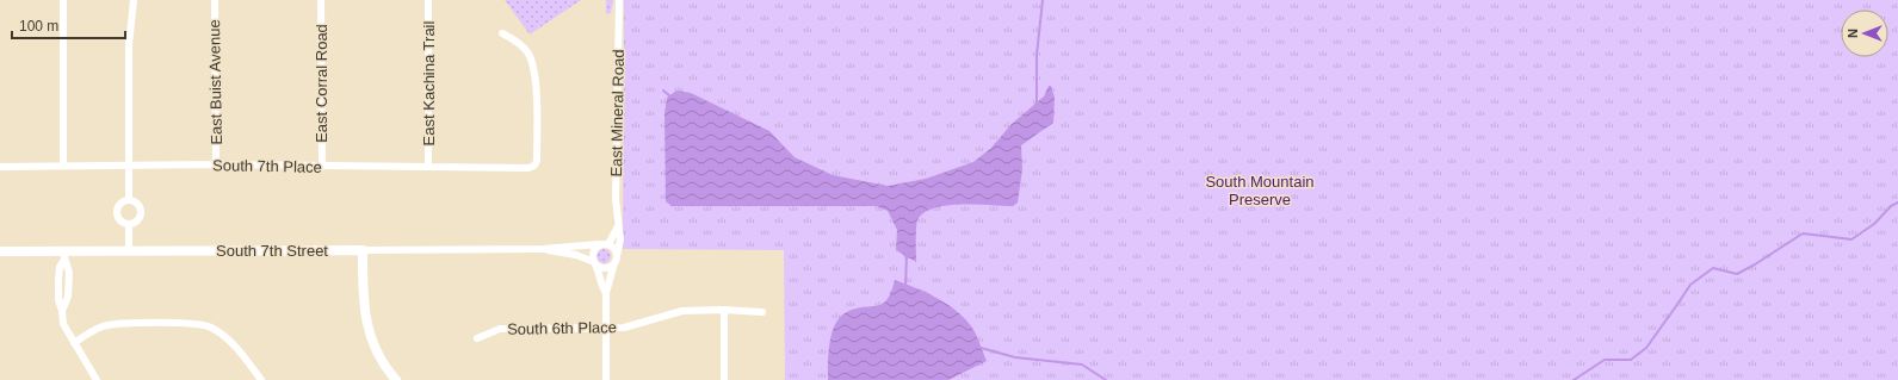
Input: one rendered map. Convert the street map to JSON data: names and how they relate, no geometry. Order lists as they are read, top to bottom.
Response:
{
  "streets": {
    "street": [
      "East Buist Avenue",
      "East Corral Road",
      "East Kachina Trail",
      "East Mineral Road",
      "South 7th Place",
      "South 7th Street",
      "South 6th Place"
    ]
  },
  "crossings": [
    ["East Buist Avenue", "South 7th Place"],
    ["East Corral Road", "South 7th Place"],
    ["East Kachina Trail", "South 7th Place"],
    ["East Mineral Road", "South 7th Street"],
    ["East Mineral Road", "South 6th Place"]
  ],
  "parks": ["South Mountain Preserve"],
  "scale_bar": "100 m",
  "north": "left"
}
